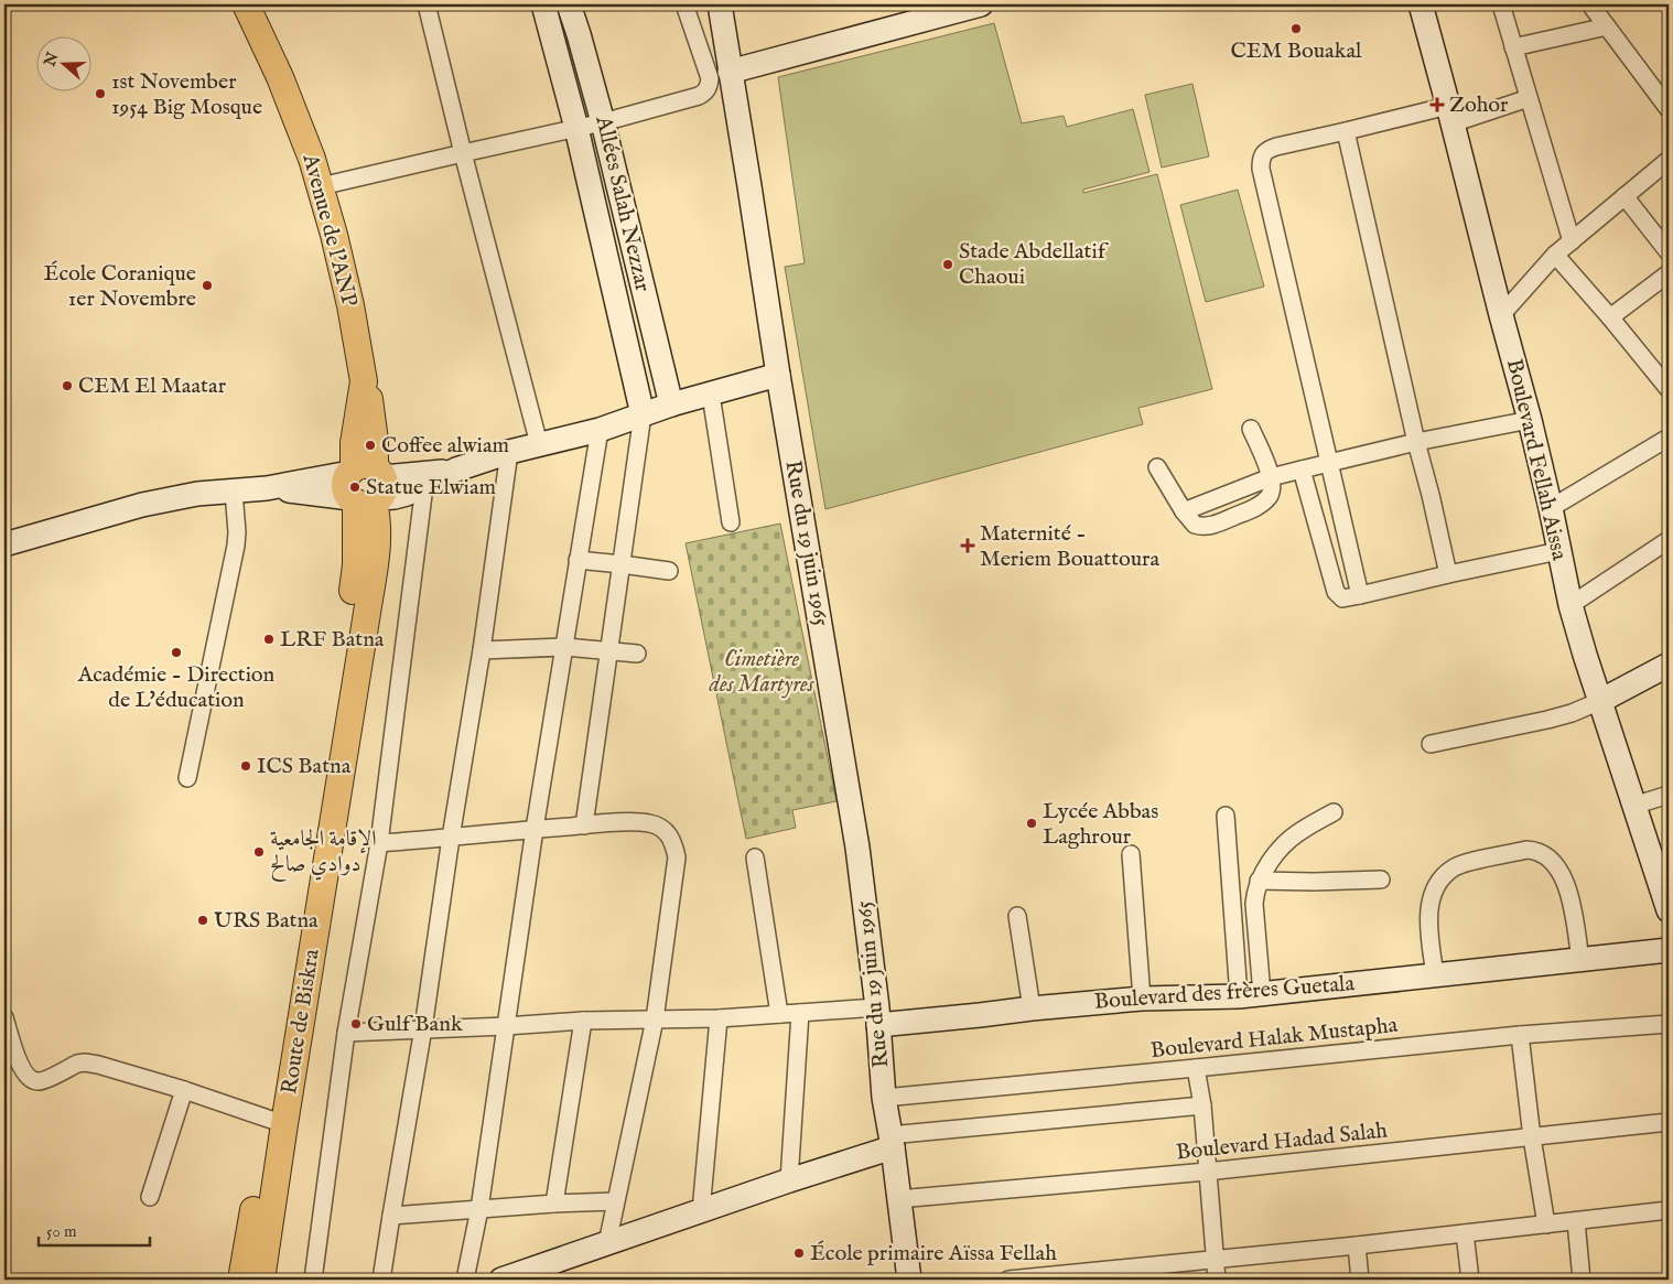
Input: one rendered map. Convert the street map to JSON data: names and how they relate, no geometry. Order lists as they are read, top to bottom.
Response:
{
  "streets": {
    "main road": ["Avenue de l'ANP", "Route de Biskra"],
    "street": [
      "Allées Salah Nezzar",
      "Boulevard Fellah Aissa",
      "Rue du 19 juin 1965",
      "Boulevard des frères Guetala",
      "Boulevard Halak Mustapha",
      "Boulevard Hadad Salah"
    ]
  },
  "crossings": [
    ["Avenue de l'ANP", "Route de Biskra"],
    ["Rue du 19 juin 1965", "Boulevard des frères Guetala"],
    ["Rue du 19 juin 1965", "Boulevard Halak Mustapha"],
    ["Rue du 19 juin 1965", "Boulevard Hadad Salah"]
  ],
  "parks": ["Cimetière des Martyres"],
  "places": {
    "other": [
      "CEM Bouakal",
      "1st November 1954 Big Mosque",
      "Stade Abdellatif Chaoui",
      "École Coranique 1er Novembre",
      "CEM El Maatar",
      "Coffee alwiam",
      "Statue Elwiam",
      "LRF Batna",
      "Académie - Direction de L'éducation",
      "ICS Batna",
      "Lycée Abbas Laghrour",
      "الإقامة الجامعية دوادي صالح",
      "URS Batna",
      "Gulf Bank",
      "École primaire Aïssa Fellah"
    ],
    "health": ["Zohor", "Maternité - Meriem Bouattoura"]
  },
  "scale_bar": "50 m",
  "north": "left"
}
